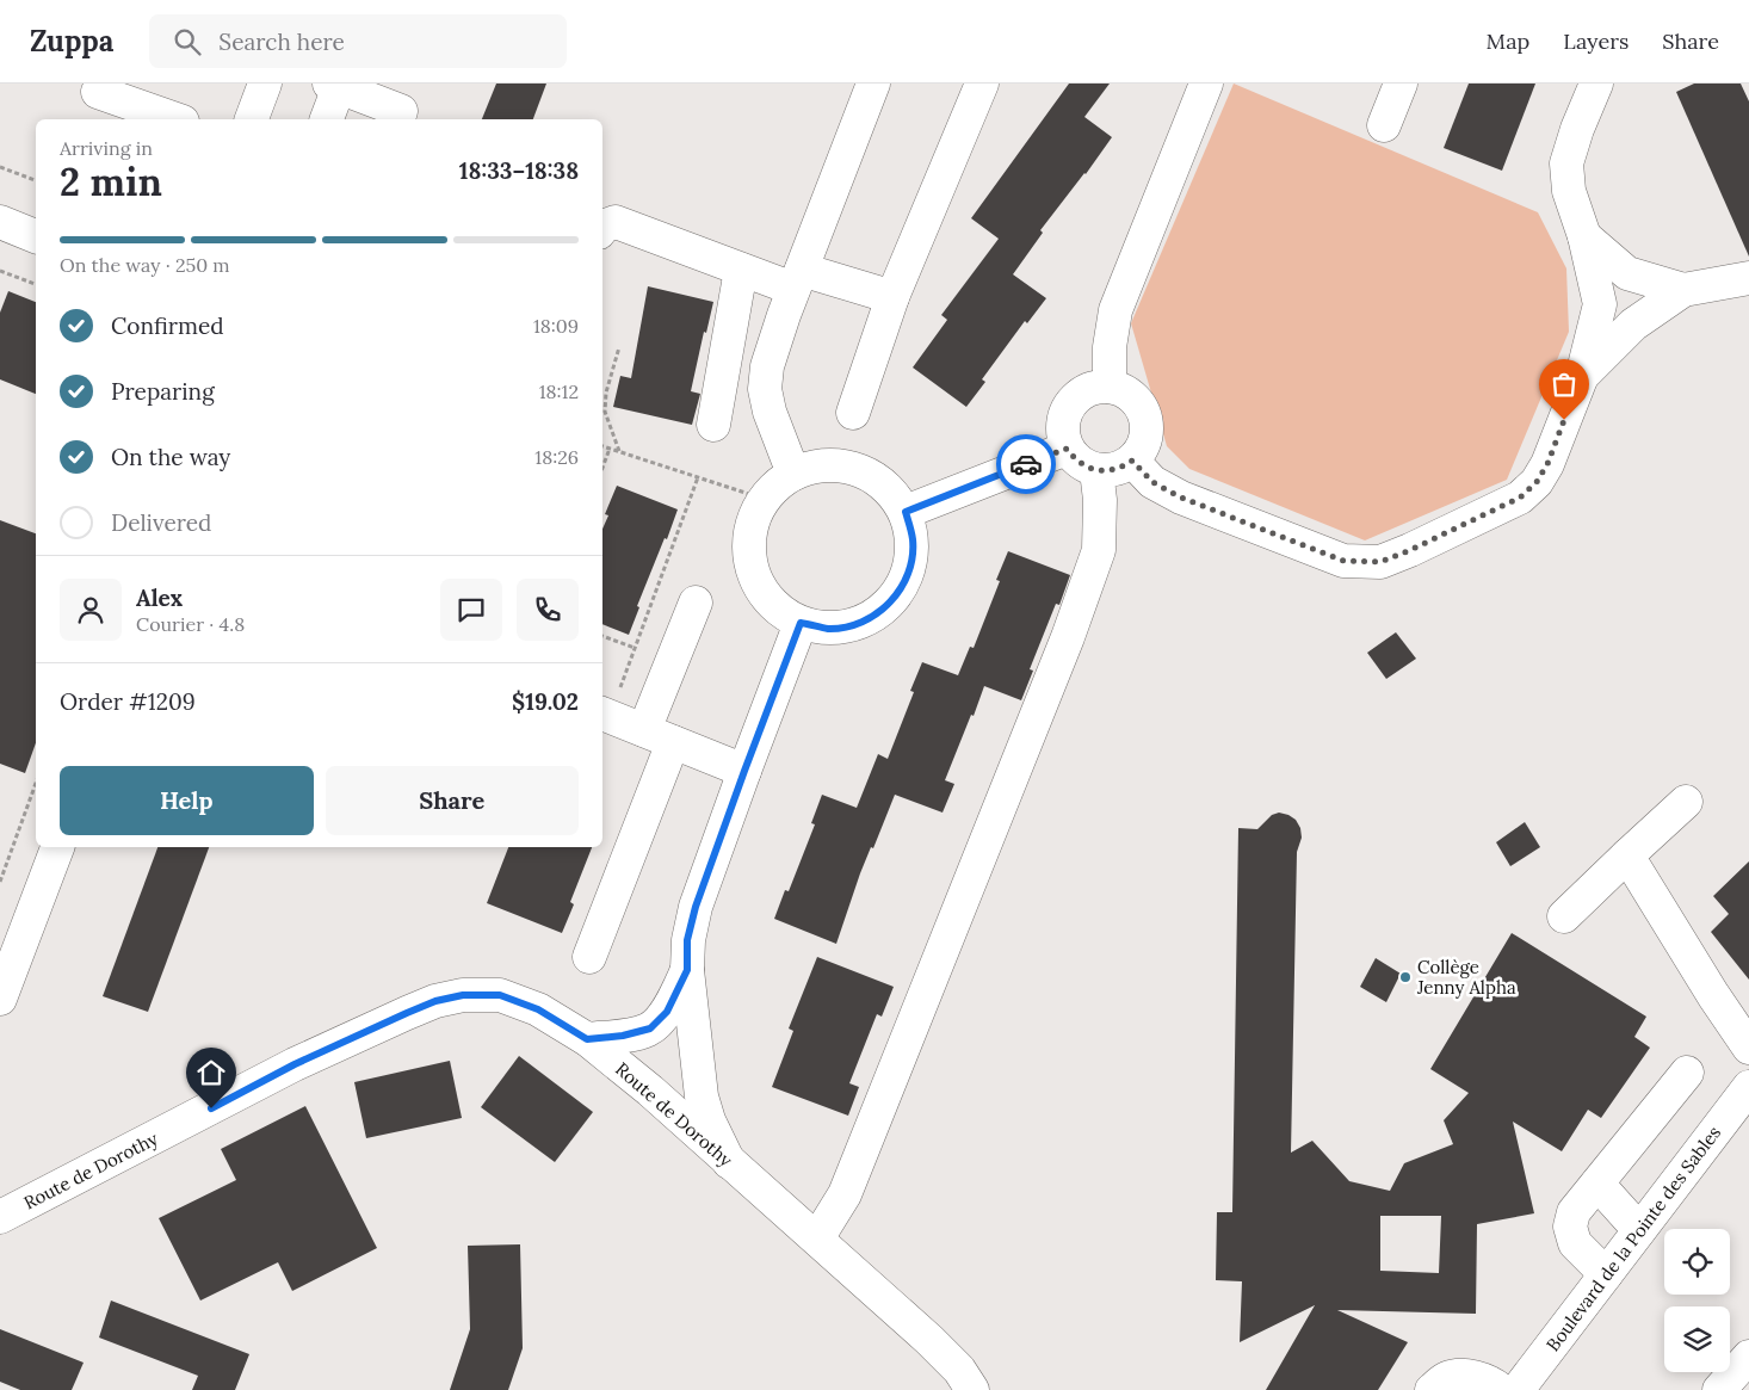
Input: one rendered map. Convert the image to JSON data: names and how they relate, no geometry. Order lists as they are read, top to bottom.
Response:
{
  "streets": {
    "street": ["Route de Dorothy", "Boulevard de la Pointe des Sables"]
  },
  "places": ["Collège Jenny Alpha"],
  "page": {
    "header": "Zuppa",
    "search": "Search here",
    "nav": ["Map", "Layers", "Share"],
    "heading": ["2 min", "Arriving in", "18:33–18:38"],
    "panel": [
      "Alex",
      "Courier · 4.8",
      "Order #1209",
      "$19.02"
    ],
    "bar": "On the way · 250 m",
    "list": [
      ["Confirmed", "18:09"],
      ["Preparing", "18:12"],
      ["On the way", "18:26"],
      "Delivered"
    ],
    "buttons": ["Help", "Share"]
  }
}
